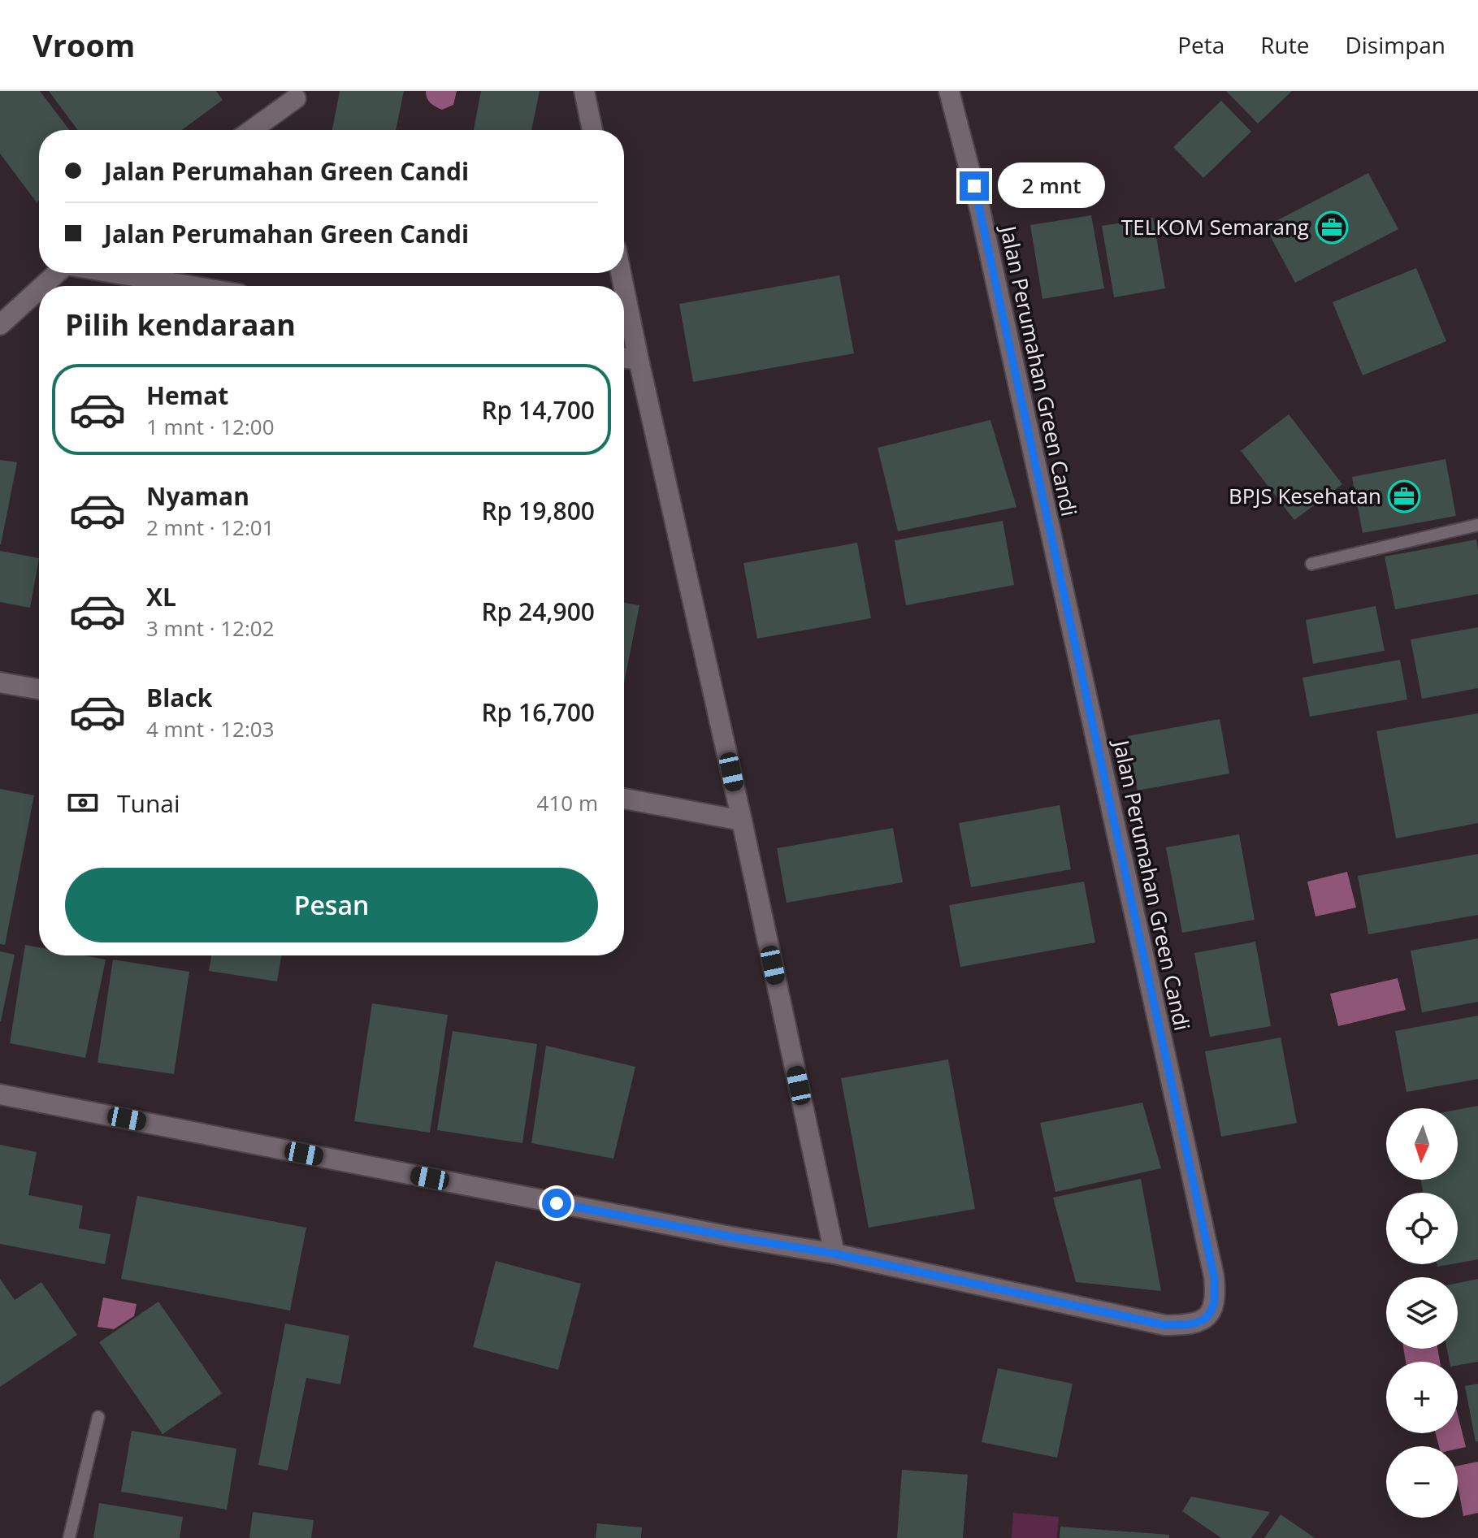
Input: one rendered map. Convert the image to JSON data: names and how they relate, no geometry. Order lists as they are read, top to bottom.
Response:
{
  "streets": {
    "street": ["Jalan Perumahan Green Candi"]
  },
  "places": {
    "office": ["TELKOM Semarang", "BPJS Kesehatan"]
  },
  "north": "bottom",
  "page": {
    "header": "Vroom",
    "nav": ["Peta", "Rute", "Disimpan"],
    "banner": ["Jalan Perumahan Green Candi", "Jalan Perumahan Green Candi"],
    "bubble": "2 mnt",
    "heading": "Pilih kendaraan",
    "list": [
      {
        "name": "Hemat",
        "note": "1 mnt · 12:00",
        "value": "Rp 14,700"
      },
      {
        "name": "Nyaman",
        "note": "2 mnt · 12:01",
        "value": "Rp 19,800"
      },
      {
        "name": "XL",
        "note": "3 mnt · 12:02",
        "value": "Rp 24,900"
      },
      {
        "name": "Black",
        "note": "4 mnt · 12:03",
        "value": "Rp 16,700"
      }
    ],
    "pay": ["Tunai", "410 m"],
    "buttons": "Pesan",
    "map_buttons": ["+", "−"]
  }
}
